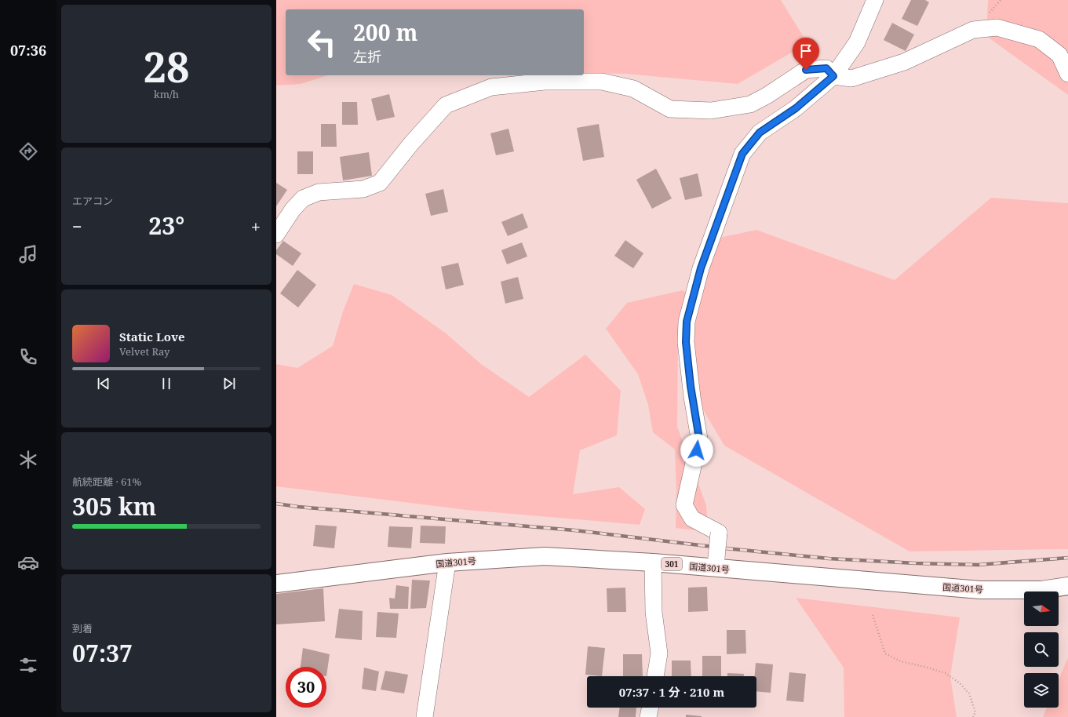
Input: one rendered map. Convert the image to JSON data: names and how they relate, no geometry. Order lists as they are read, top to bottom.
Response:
{
  "streets": {
    "highway": ["国道301号", "301"]
  },
  "north": "right",
  "page": {
    "tabs": "07:36",
    "tile": [
      ["28", "km/h"],
      "エアコン",
      ["航続距離 · 61%", "305 km"],
      ["到着", "07:37"]
    ],
    "turn": ["200 m", "左折"],
    "heat": ["−", "23°", "+"],
    "song": ["Static Love", "Velvet Ray"],
    "limit": "30",
    "trip": "07:37 · 1 分 · 210 m"
  }
}
